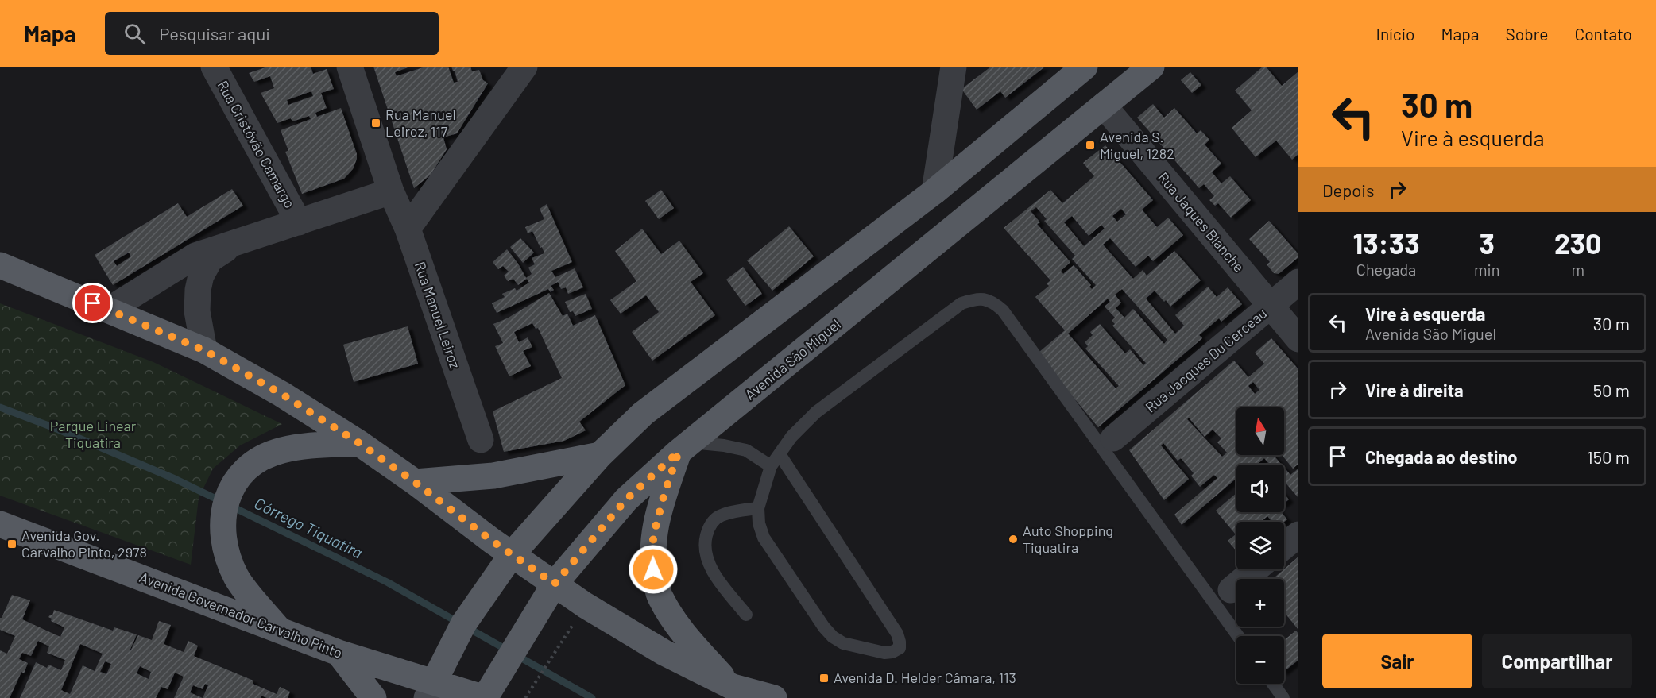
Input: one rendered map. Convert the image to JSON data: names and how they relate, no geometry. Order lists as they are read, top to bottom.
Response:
{
  "streets": {
    "main road": ["Avenida São Miguel", "Avenida Governador Carvalho Pinto"],
    "street": [
      "Rua Cristóvão Camargo",
      "Rua Jaques Blanche",
      "Rua Manuel Leiroz",
      "Rua Jacques Du Cerceau"
    ]
  },
  "crossings": [
    ["Rua Jaques Blanche", "Avenida São Miguel"],
    ["Rua Jaques Blanche", "Rua Jacques Du Cerceau"],
    ["Avenida São Miguel", "Avenida Governador Carvalho Pinto"]
  ],
  "water": ["Córrego Tiquatira"],
  "parks": ["Parque Linear Tiquatira"],
  "places": {
    "transit": [
      "Rua Manuel Leiroz, 117",
      "Avenida S. Miguel, 1282",
      "Avenida Gov. Carvalho Pinto, 2978",
      "Avenida D. Helder Câmara, 113"
    ],
    "other": ["Auto Shopping Tiquatira"]
  },
  "north": "top",
  "page": {
    "header": "Mapa",
    "search": "Pesquisar aqui",
    "nav": [
      "Início",
      "Mapa",
      "Sobre",
      "Contato"
    ],
    "turn": ["30 m", "Vire à esquerda"],
    "then": "Depois",
    "eta": [
      "13:33",
      "Chegada",
      "3",
      "min",
      "230",
      "m"
    ],
    "list": [
      {
        "name": "Vire à esquerda",
        "note": "Avenida São Miguel",
        "value": "30 m"
      },
      {
        "name": "Vire à direita",
        "value": "50 m"
      },
      {
        "name": "Chegada ao destino",
        "value": "150 m"
      }
    ],
    "map_buttons": ["+", "−"],
    "buttons": ["Sair", "Compartilhar"]
  }
}
